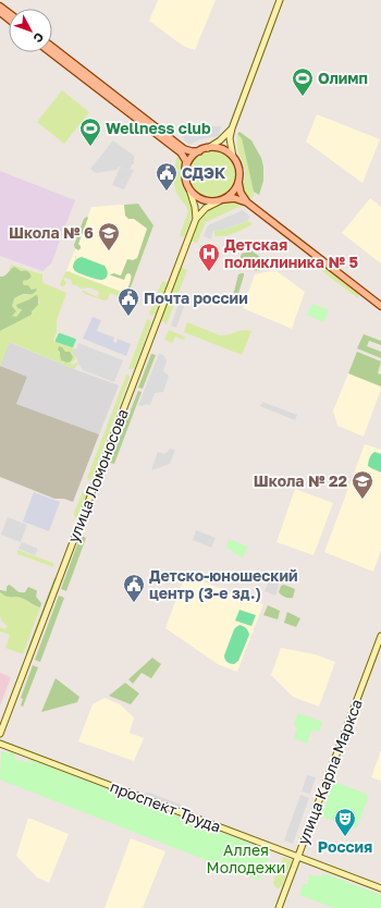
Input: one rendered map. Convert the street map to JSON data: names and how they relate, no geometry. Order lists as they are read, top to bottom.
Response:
{
  "streets": {
    "street": ["улица Ломоносова", "улица Карла Маркса", "проспект Труда"]
  },
  "crossings": [
    ["улица Карла Маркса", "проспект Труда"]
  ],
  "parks": ["Аллея Молодежи"],
  "places": {
    "sports": ["Олимп", "Wellness club"],
    "public building": ["СДЭК", "Почта россии", "Детско-юношеский центр (3-е зд.)"],
    "school or university": ["Школа № 6", "Школа № 22"],
    "hospital": ["Детская поликлиника № 5"],
    "theatre": ["Россия"]
  },
  "north": "bottom right"
}
